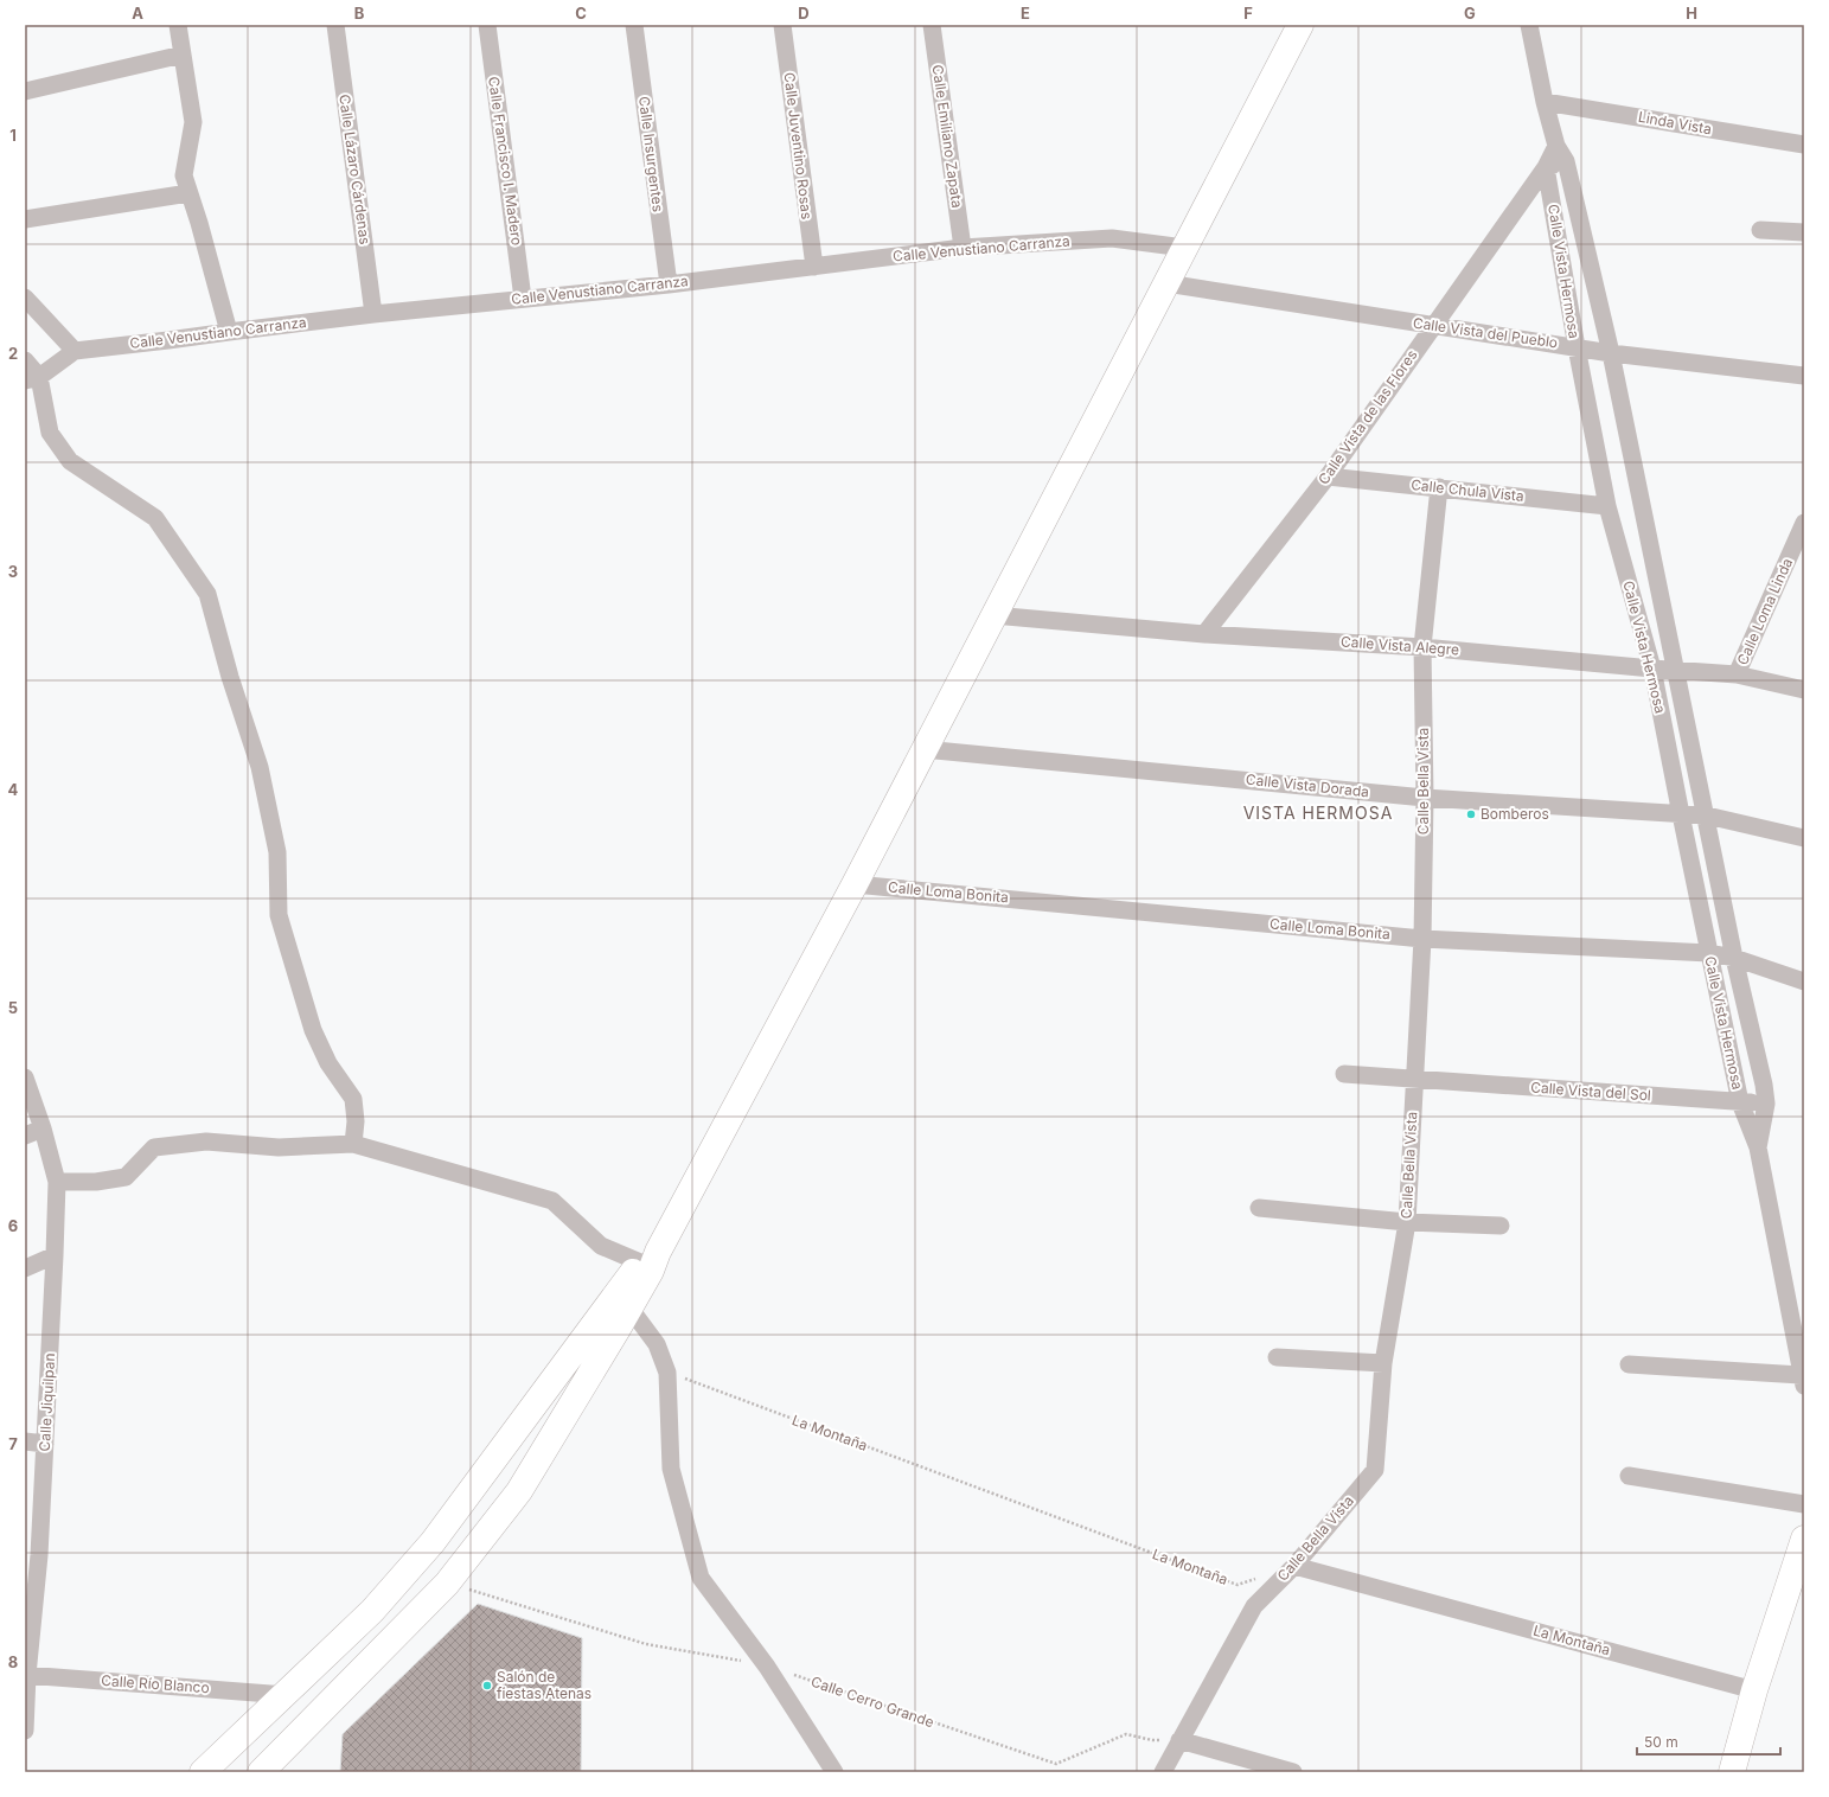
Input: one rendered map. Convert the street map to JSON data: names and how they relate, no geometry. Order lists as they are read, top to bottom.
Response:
{
  "streets": {
    "street": [
      "Linda Vista",
      "Calle Emiliano Zapata",
      "Calle Juventino Rosas",
      "Calle Insurgentes",
      "Calle Francisco I. Madero",
      "Calle Lázaro Cárdenas",
      "Calle Venustiano Carranza",
      "Calle Vista Hermosa",
      "Calle Vista del Pueblo",
      "Calle Vista de las Flores",
      "Calle Chula Vista",
      "Calle Loma Linda",
      "Calle Vista Alegre",
      "Calle Bella Vista",
      "Calle Vista Dorada",
      "Calle Loma Bonita",
      "Calle Vista del Sol",
      "Calle Jiquilpan",
      "La Montaña",
      "Calle Río Blanco"
    ],
    "path": ["Calle Cerro Grande"]
  },
  "crossings": [
    ["Linda Vista", "Calle Vista Hermosa"],
    ["Calle Emiliano Zapata", "Calle Venustiano Carranza"],
    ["Calle Juventino Rosas", "Calle Venustiano Carranza"],
    ["Calle Insurgentes", "Calle Venustiano Carranza"],
    ["Calle Francisco I. Madero", "Calle Venustiano Carranza"],
    ["Calle Lázaro Cárdenas", "Calle Venustiano Carranza"],
    ["Calle Vista Hermosa", "Calle Vista del Pueblo"],
    ["Calle Vista Hermosa", "Calle Vista de las Flores"],
    ["Calle Vista Hermosa", "Calle Chula Vista"],
    ["Calle Vista Hermosa", "Calle Vista Alegre"],
    ["Calle Vista Hermosa", "Calle Vista Dorada"],
    ["Calle Vista Hermosa", "Calle Loma Bonita"],
    ["Calle Vista Hermosa", "Calle Vista del Sol"],
    ["Calle Vista del Pueblo", "Calle Vista de las Flores"],
    ["Calle Vista de las Flores", "Calle Chula Vista"],
    ["Calle Vista de las Flores", "Calle Vista Alegre"],
    ["Calle Chula Vista", "Calle Bella Vista"],
    ["Calle Loma Linda", "Calle Vista Alegre"],
    ["Calle Vista Alegre", "Calle Bella Vista"],
    ["Calle Bella Vista", "Calle Vista Dorada"],
    ["Calle Bella Vista", "Calle Loma Bonita"],
    ["Calle Bella Vista", "Calle Vista del Sol"],
    ["Calle Bella Vista", "La Montaña"],
    ["Calle Bella Vista", "Calle Cerro Grande"],
    ["Calle Jiquilpan", "Calle Río Blanco"]
  ],
  "districts": ["VISTA HERMOSA"],
  "places": ["Bomberos", "Salón de fiestas Atenas"],
  "scale_bar": "50 m",
  "grid": {
    "columns": [
      "A",
      "B",
      "C",
      "D",
      "E",
      "F",
      "G",
      "H"
    ],
    "rows": [
      "1",
      "2",
      "3",
      "4",
      "5",
      "6",
      "7",
      "8"
    ]
  }
}
